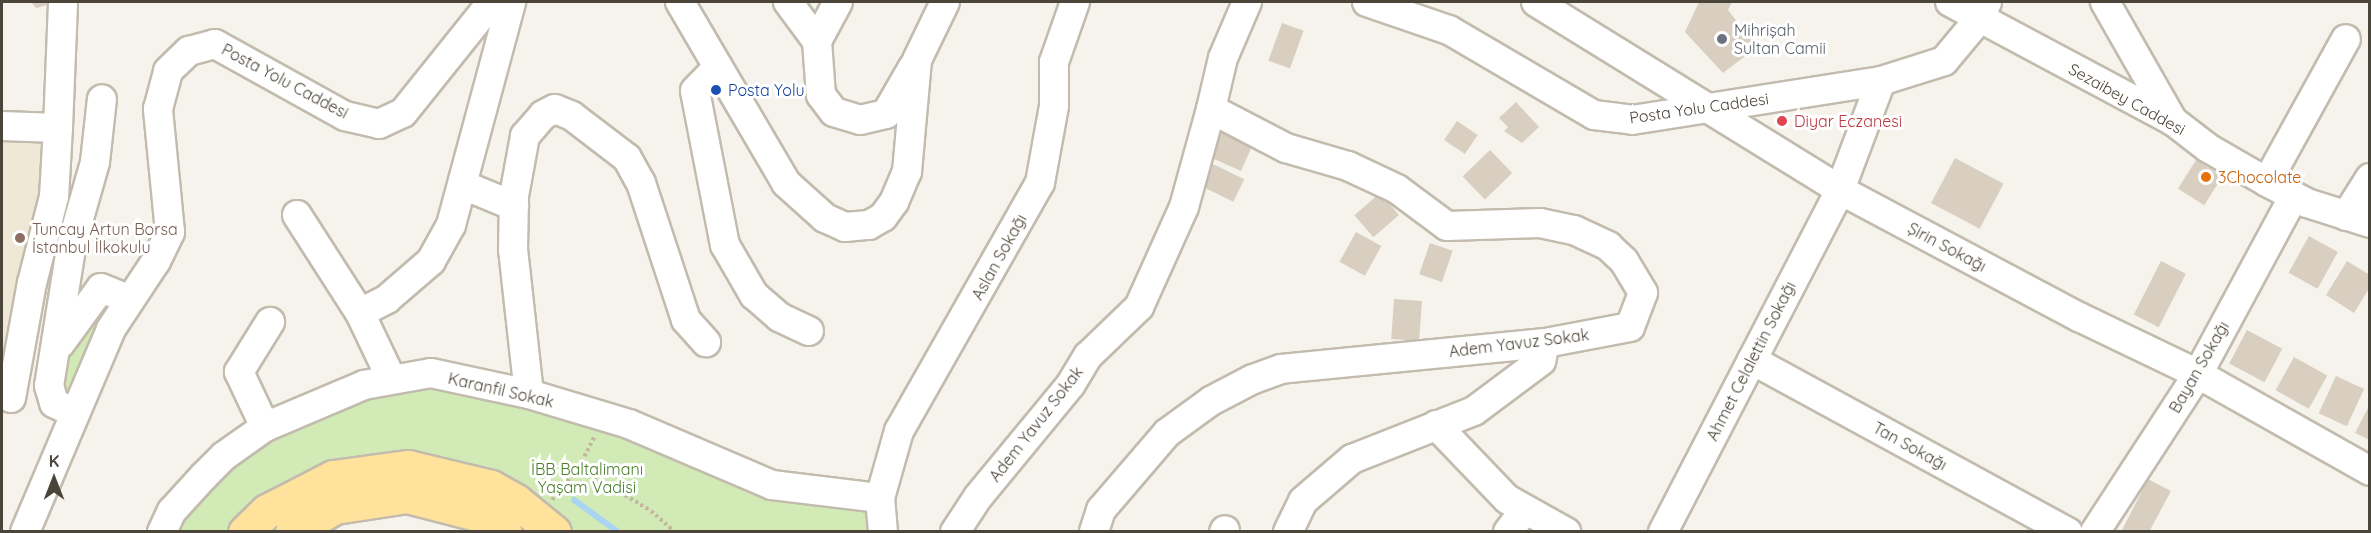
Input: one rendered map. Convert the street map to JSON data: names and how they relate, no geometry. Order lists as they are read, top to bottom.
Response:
{
  "streets": {
    "street": [
      "Posta Yolu Caddesi",
      "Sezaibey Caddesi",
      "Şirin Sokağı",
      "Aslan Sokağı",
      "Adem Yavuz Sokak",
      "Ahmet Celalettin Sokağı",
      "Bayan Sokağı",
      "Karanfil Sokak",
      "Tan Sokağı"
    ]
  },
  "crossings": [
    ["Posta Yolu Caddesi", "Sezaibey Caddesi"],
    ["Posta Yolu Caddesi", "Şirin Sokağı"],
    ["Posta Yolu Caddesi", "Ahmet Celalettin Sokağı"],
    ["Sezaibey Caddesi", "Bayan Sokağı"],
    ["Şirin Sokağı", "Ahmet Celalettin Sokağı"],
    ["Şirin Sokağı", "Bayan Sokağı"],
    ["Aslan Sokağı", "Karanfil Sokak"],
    ["Ahmet Celalettin Sokağı", "Tan Sokağı"]
  ],
  "parks": ["İBB Baltalimanı Yaşam Vadisi"],
  "places": [
    "Mihrişah Sultan Camii",
    "Posta Yolu",
    "Diyar Eczanesi",
    "3Chocolate",
    "Tuncay Artun Borsa İstanbul İlkokulu"
  ],
  "north": "top"
}
